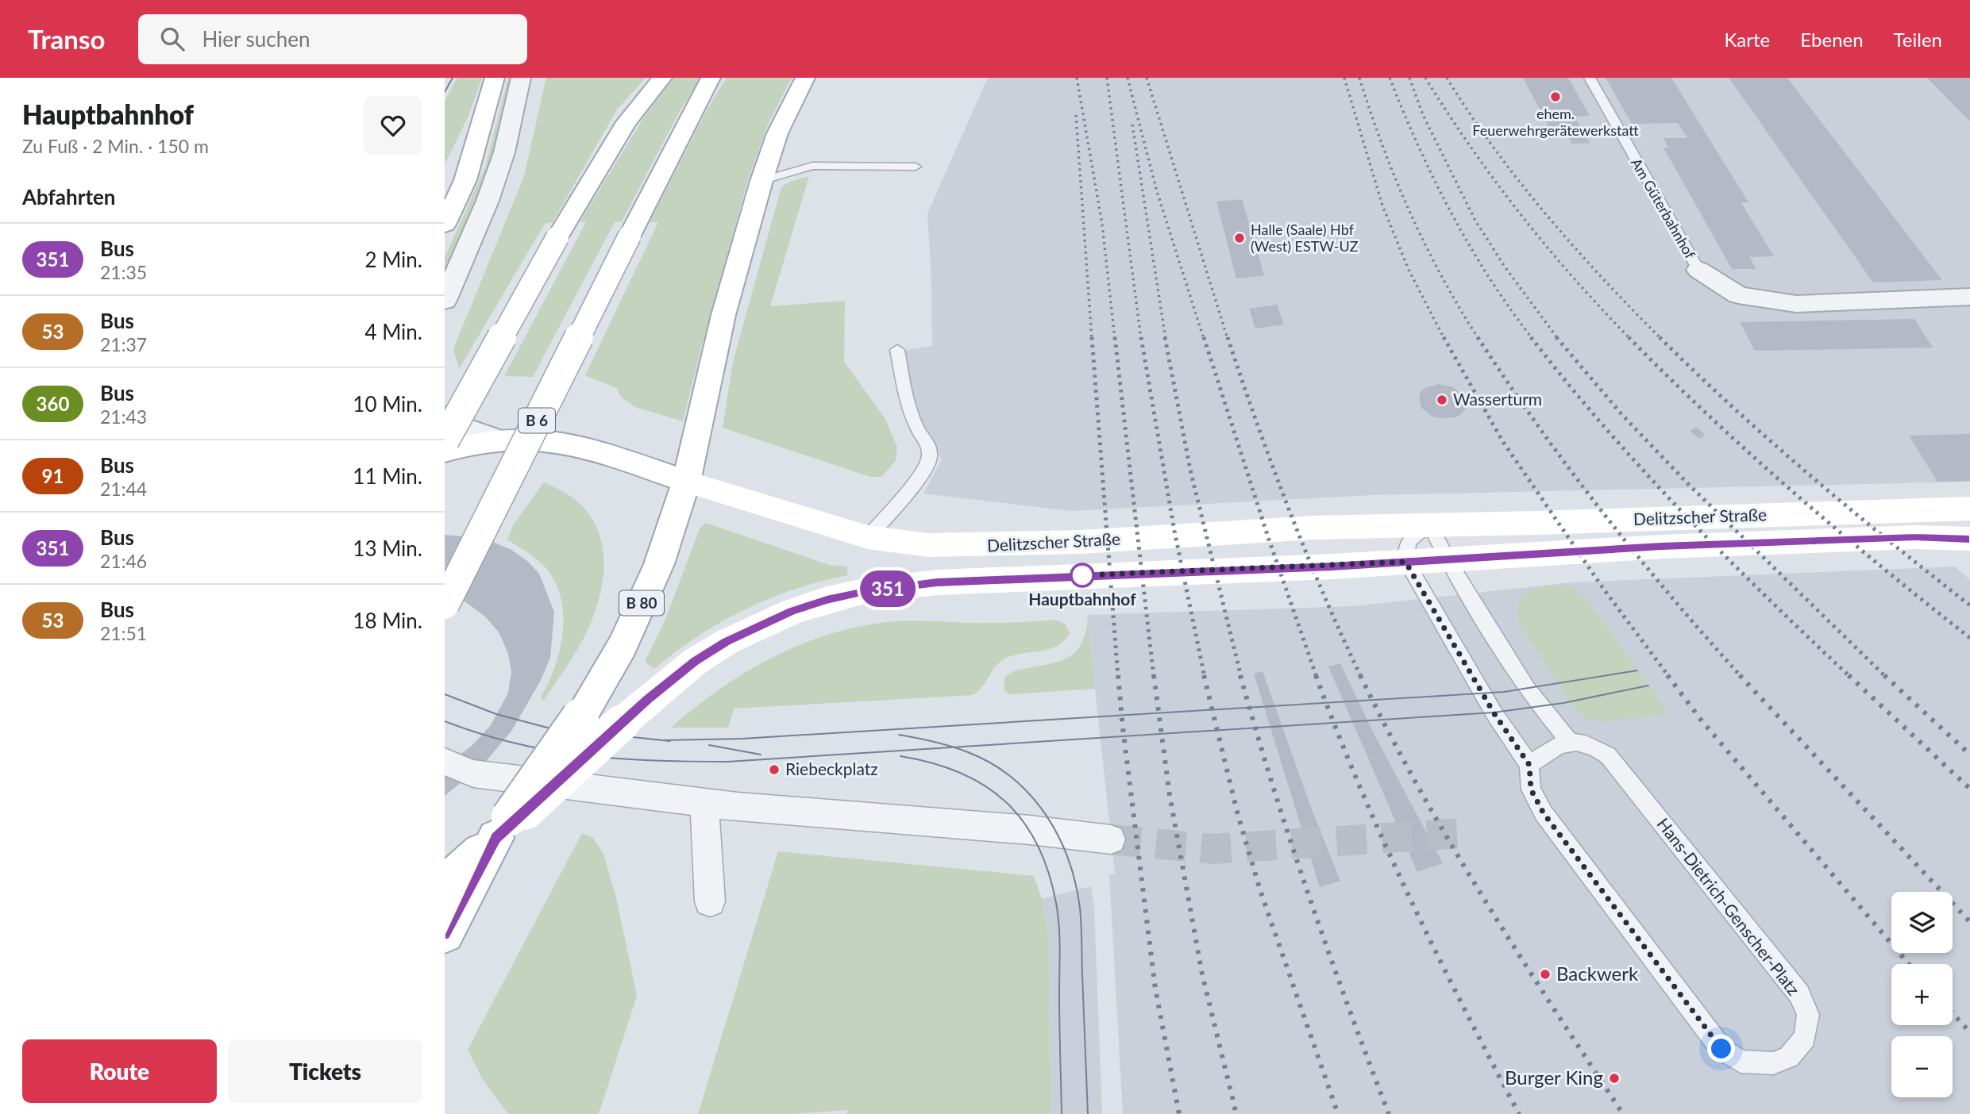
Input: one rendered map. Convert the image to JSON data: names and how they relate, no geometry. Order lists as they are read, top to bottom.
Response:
{
  "streets": {
    "main road": ["B 6", "Delitzscher Straße", "B 80"],
    "street": ["Am Güterbahnhof"],
    "lane": ["Hans-Dietrich-Genscher-Platz"]
  },
  "crossings": [
    ["Delitzscher Straße", "B 80"],
    ["Delitzscher Straße", "Hans-Dietrich-Genscher-Platz"]
  ],
  "places": [
    "ehem. Feuerwehrgerätewerkstatt",
    "Halle (Saale) Hbf (West) ESTW-UZ",
    "Wasserturm",
    "Hauptbahnhof",
    "Riebeckplatz",
    "Backwerk",
    "Burger King"
  ],
  "lines": ["bus line 351"],
  "page": {
    "header": "Transo",
    "search": "Hier suchen",
    "nav": ["Karte", "Ebenen", "Teilen"],
    "heading": [
      ["Hauptbahnhof", "Zu Fuß · 2 Min. · 150 m"],
      "Abfahrten"
    ],
    "on_map": "351",
    "list": [
      {
        "mark": "351",
        "name": "Bus",
        "note": "21:35",
        "value": "2 Min."
      },
      {
        "mark": "53",
        "name": "Bus",
        "note": "21:37",
        "value": "4 Min."
      },
      {
        "mark": "360",
        "name": "Bus",
        "note": "21:43",
        "value": "10 Min."
      },
      {
        "mark": "91",
        "name": "Bus",
        "note": "21:44",
        "value": "11 Min."
      },
      {
        "mark": "351",
        "name": "Bus",
        "note": "21:46",
        "value": "13 Min."
      },
      {
        "mark": "53",
        "name": "Bus",
        "note": "21:51",
        "value": "18 Min."
      }
    ],
    "map_buttons": ["+", "−"],
    "buttons": ["Route", "Tickets"]
  }
}
